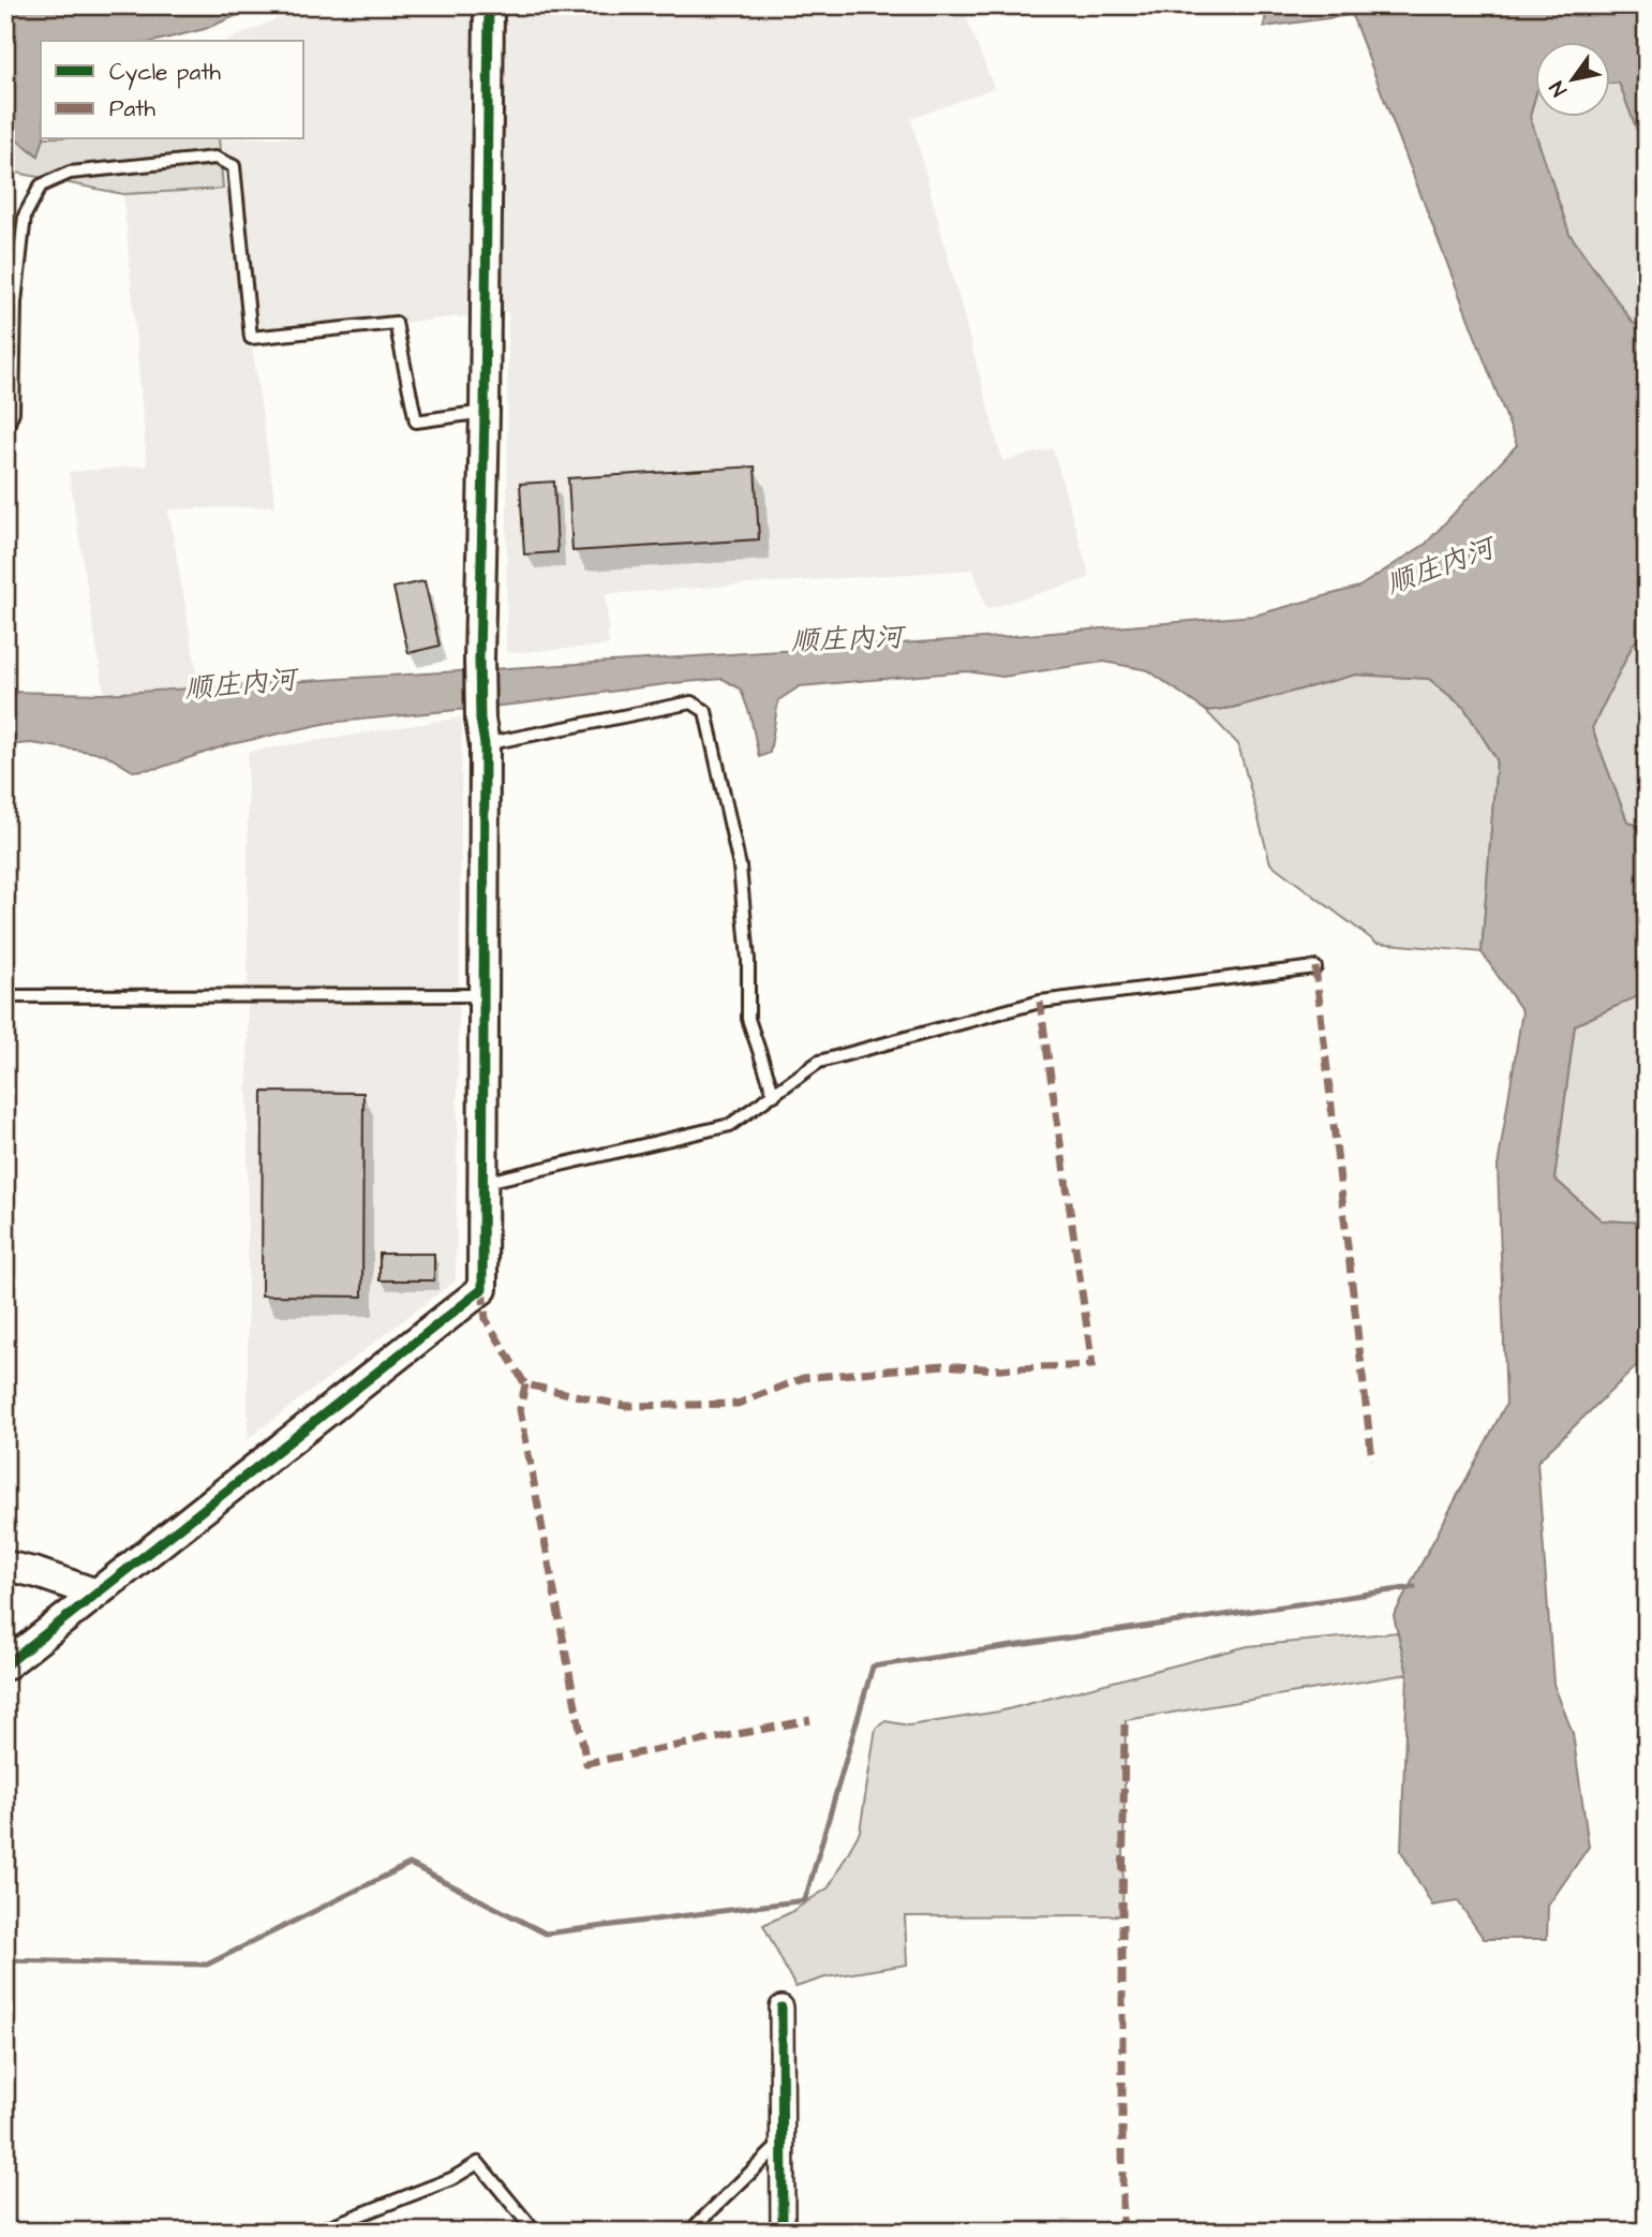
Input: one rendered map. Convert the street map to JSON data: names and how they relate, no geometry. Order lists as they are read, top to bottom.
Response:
{
  "water": ["顺庄内河"],
  "legend": ["Cycle path", "Path"],
  "north": "bottom left"
}
